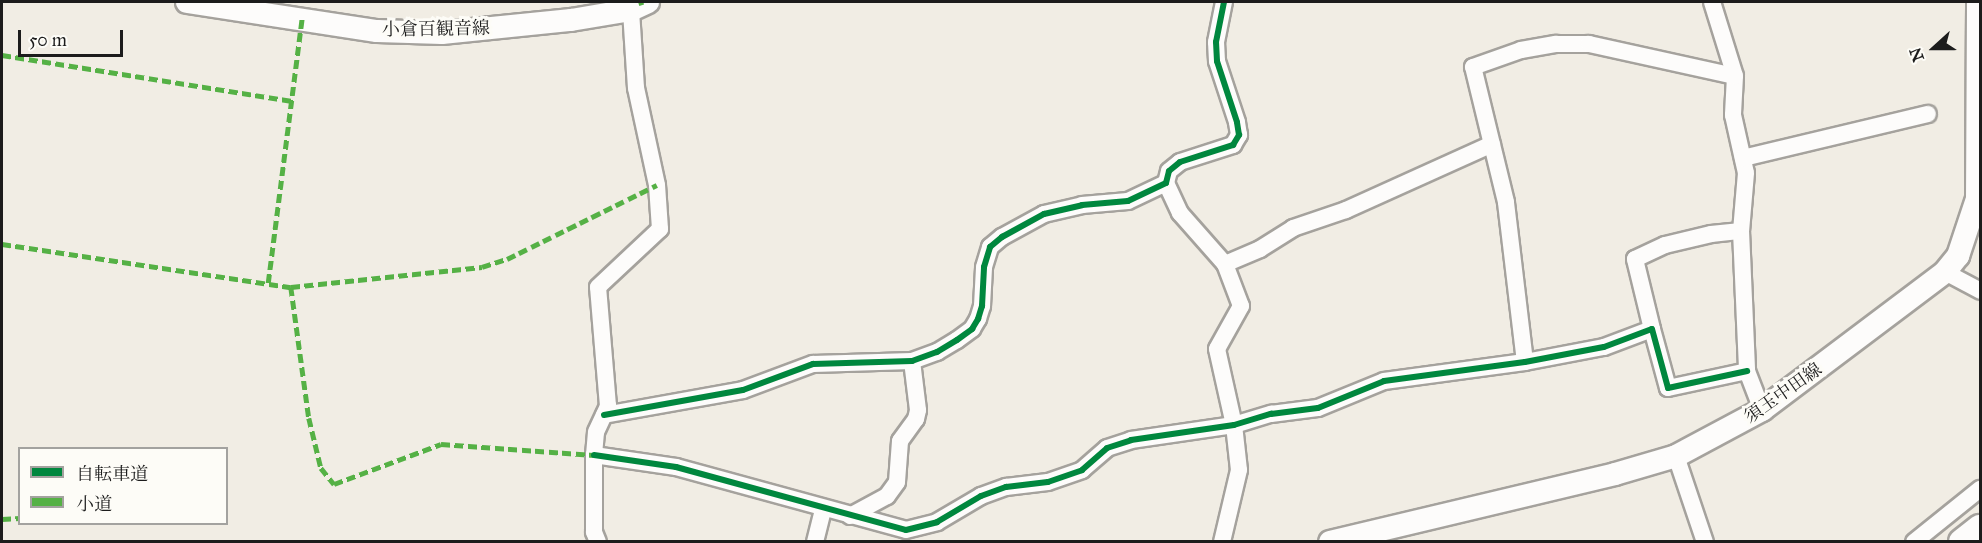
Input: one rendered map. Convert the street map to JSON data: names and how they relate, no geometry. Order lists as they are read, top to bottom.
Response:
{
  "streets": {
    "main road": ["小倉百観音線", "須玉中田線"]
  },
  "legend": ["自転車道", "小道"],
  "scale_bar": "50 m",
  "north": "left"
}
